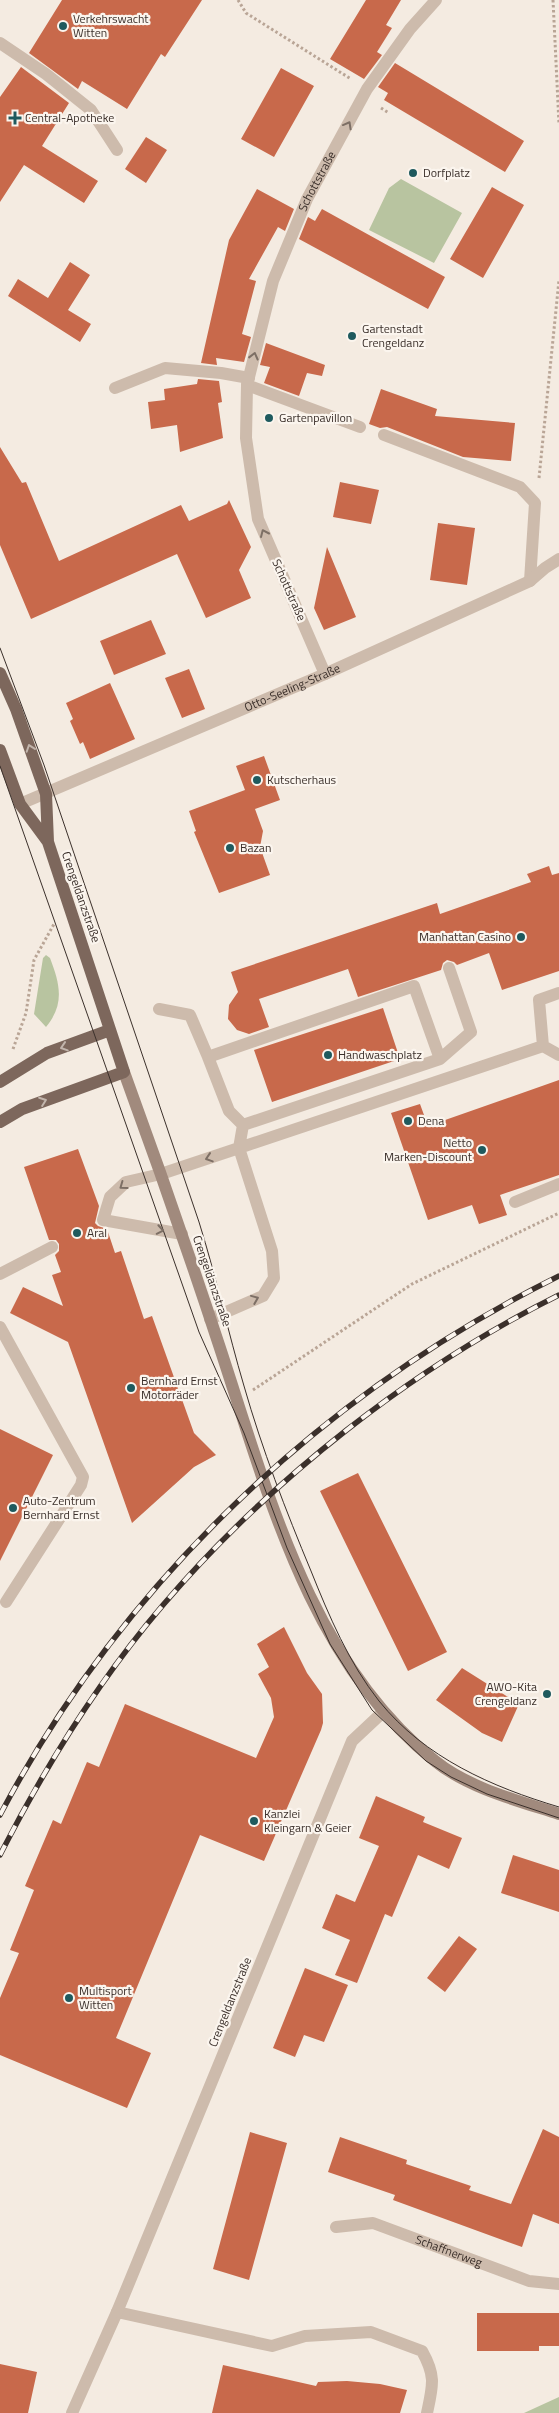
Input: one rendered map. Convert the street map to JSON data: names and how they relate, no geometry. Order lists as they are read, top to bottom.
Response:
{
  "streets": {
    "main road": ["Crengeldanzstraße"],
    "street": ["Schottstraße", "Otto-Seeling-Straße", "Schaffnerweg"]
  },
  "crossings": [
    ["Schottstraße", "Otto-Seeling-Straße"],
    ["Otto-Seeling-Straße", "Crengeldanzstraße"]
  ],
  "one_way": ["Schottstraße"],
  "places": {
    "other": [
      "Verkehrswacht Witten",
      "Dorfplatz",
      "Gartenstadt Crengeldanz",
      "Gartenpavillon",
      "Kutscherhaus",
      "Bazan",
      "Manhattan Casino",
      "Handwaschplatz",
      "Dena",
      "Netto Marken-Discount",
      "Aral",
      "Bernhard Ernst Motorräder",
      "Auto-Zentrum Bernhard Ernst",
      "AWO-Kita Crengeldanz",
      "Kanzlei Kleingarn & Geier",
      "Multisport Witten"
    ],
    "health": ["Central-Apotheke"]
  }
}
